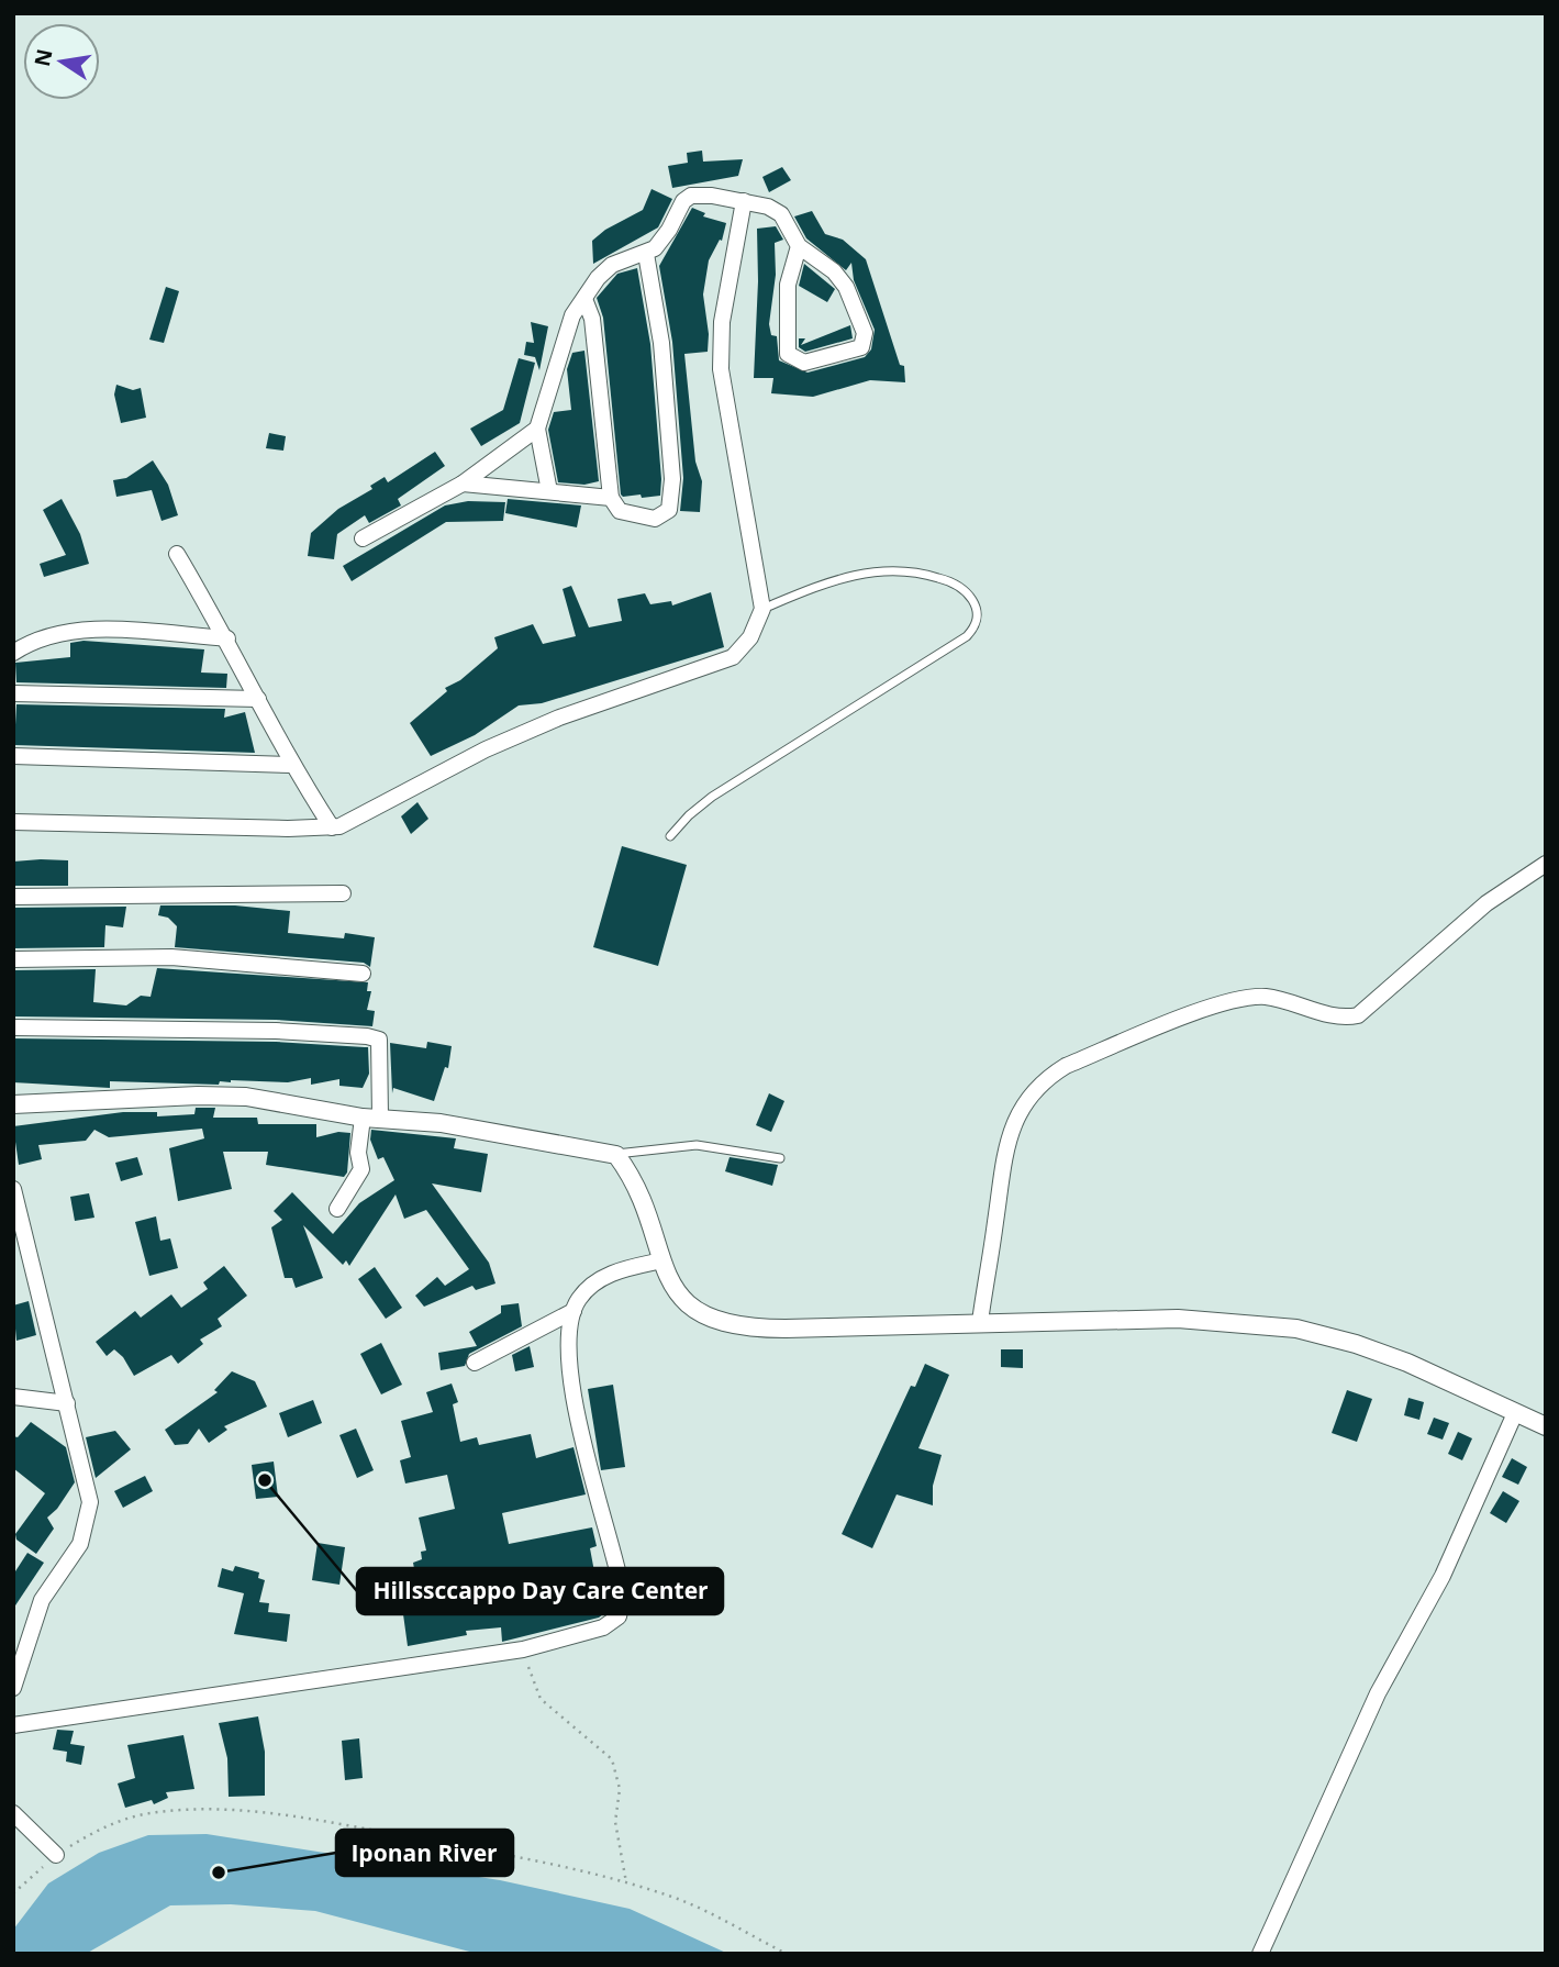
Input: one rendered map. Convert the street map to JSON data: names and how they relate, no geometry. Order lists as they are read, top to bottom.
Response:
{
  "places": ["Hillssccappo Day Care Center", "Iponan River"],
  "north": "left"
}
